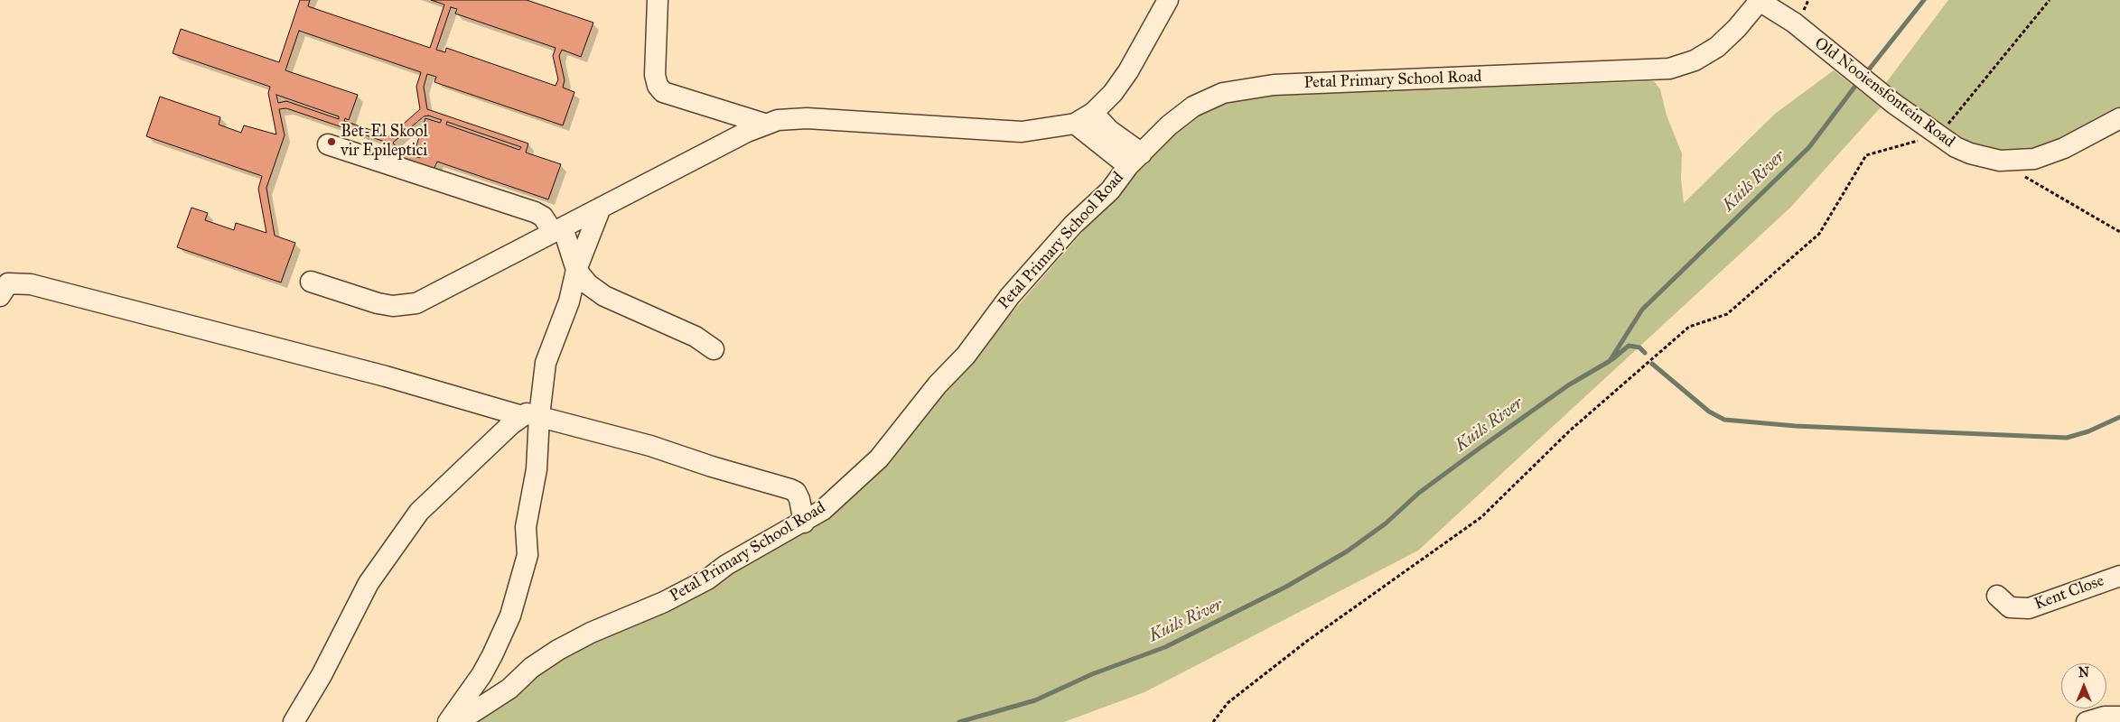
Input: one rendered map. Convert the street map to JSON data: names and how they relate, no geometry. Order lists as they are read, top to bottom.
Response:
{
  "streets": {
    "street": ["Petal Primary School Road", "Old Nooiensfontein Road", "Kent Close"]
  },
  "crossings": [
    ["Petal Primary School Road", "Old Nooiensfontein Road"]
  ],
  "water": ["Kuils River"],
  "places": ["Bet-El Skool vir Epileptici"],
  "north": "top"
}
